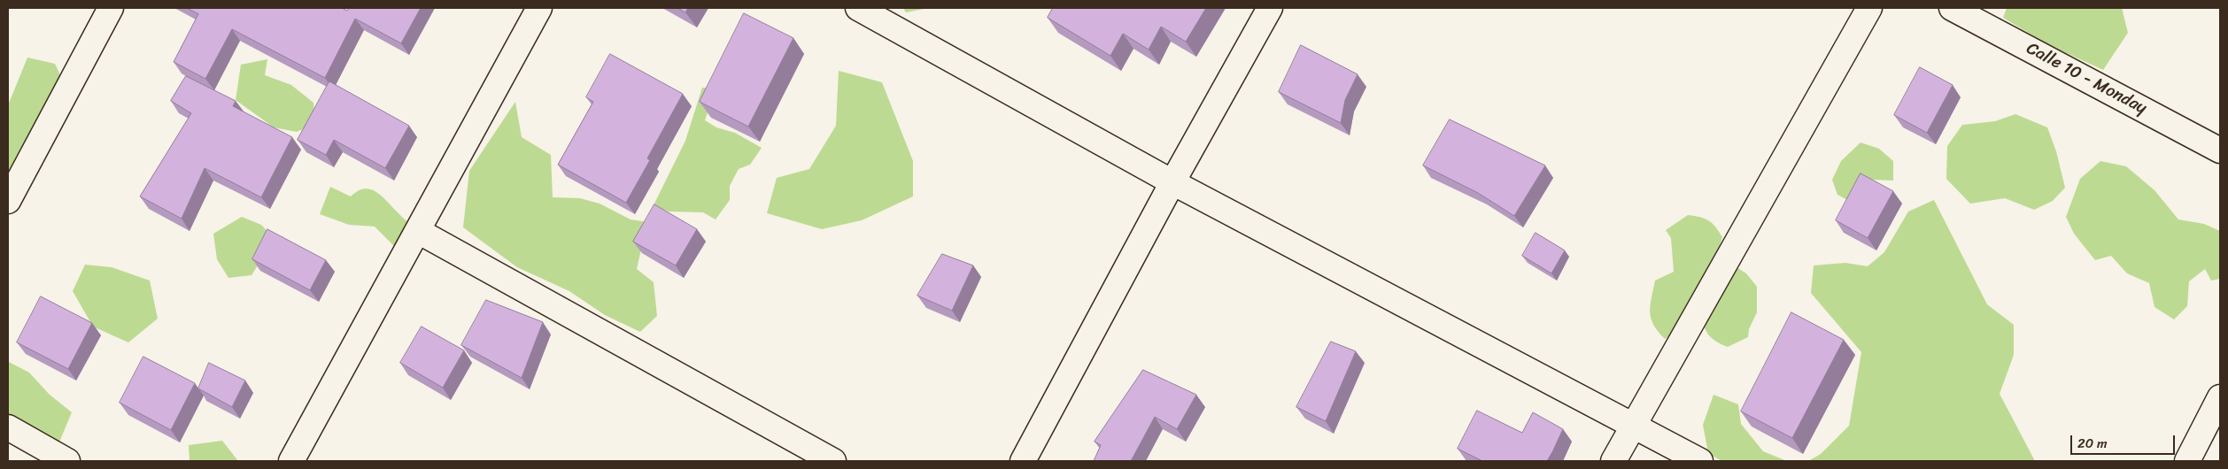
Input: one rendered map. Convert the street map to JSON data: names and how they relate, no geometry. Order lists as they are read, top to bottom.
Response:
{
  "streets": {
    "street": ["Calle 10 - Monday"]
  },
  "scale_bar": "20 m"
}
